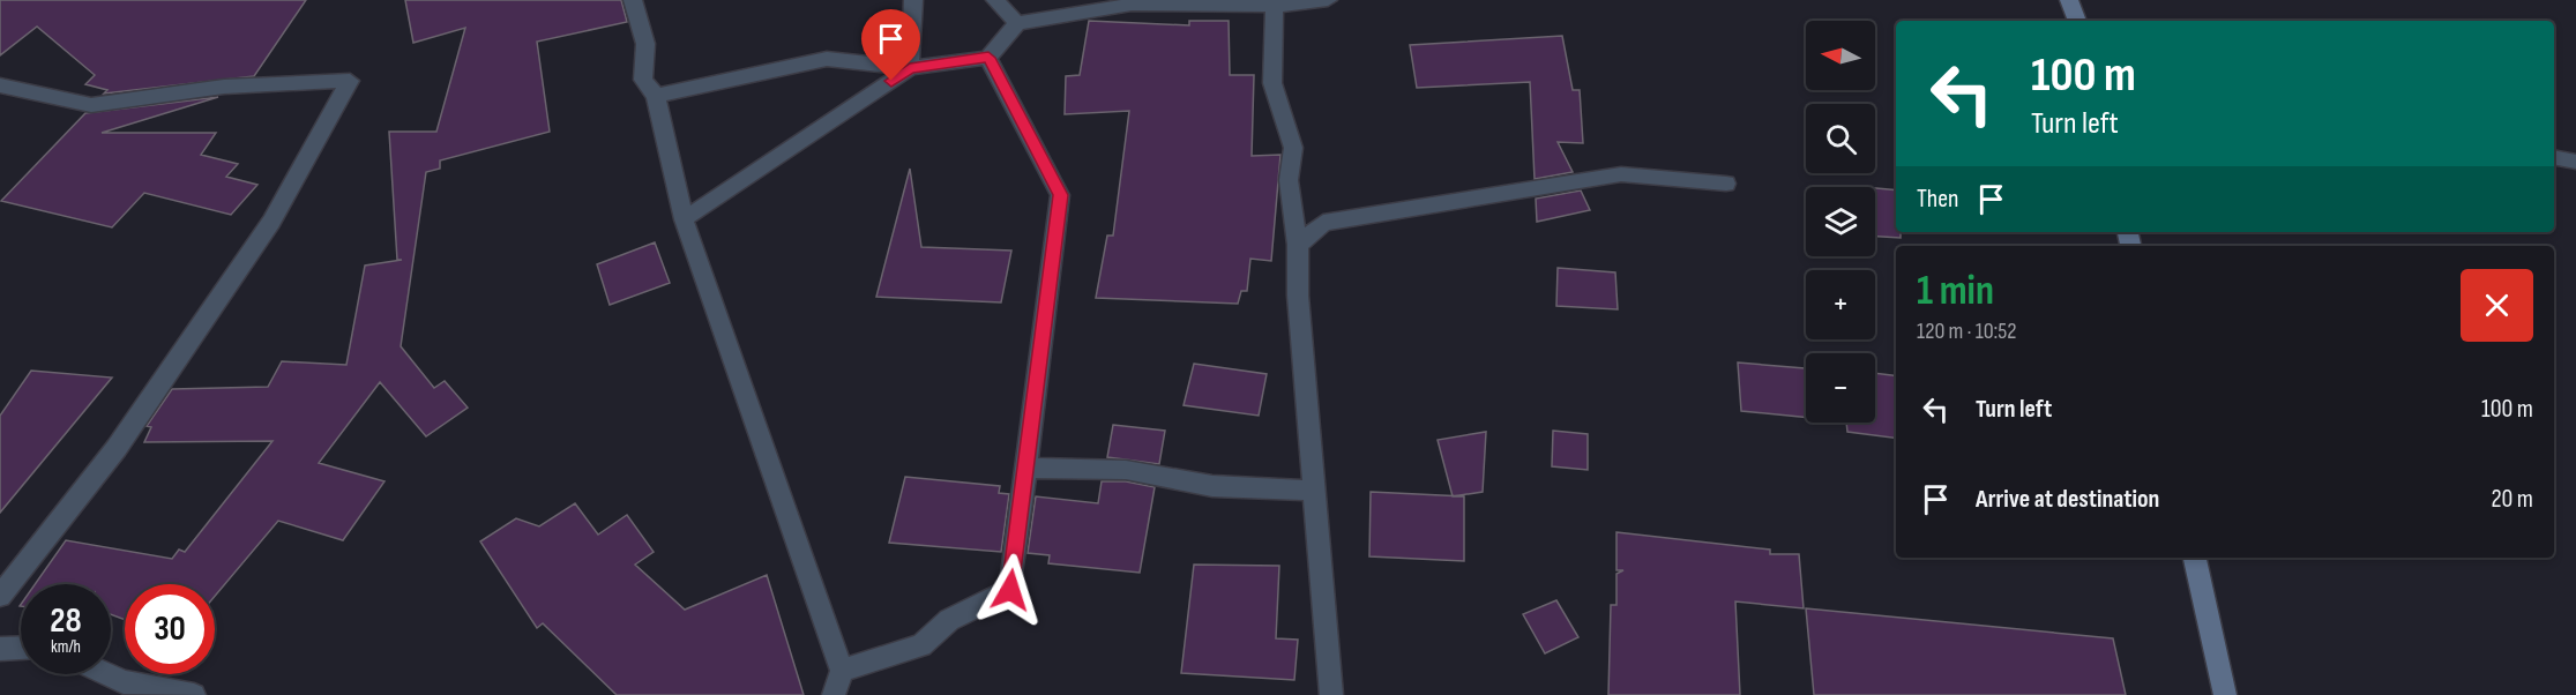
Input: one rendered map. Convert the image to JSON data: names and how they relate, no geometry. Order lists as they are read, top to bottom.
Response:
{
  "north": "left",
  "page": {
    "map_buttons": ["+", "−"],
    "turn": ["100 m", "Turn left"],
    "then": "Then",
    "heading": ["1 min", "120 m · 10:52"],
    "list": [
      {
        "name": "Turn left",
        "value": "100 m"
      },
      {
        "name": "Arrive at destination",
        "value": "20 m"
      }
    ],
    "speed": "28 km/h",
    "limit": "30"
  }
}
